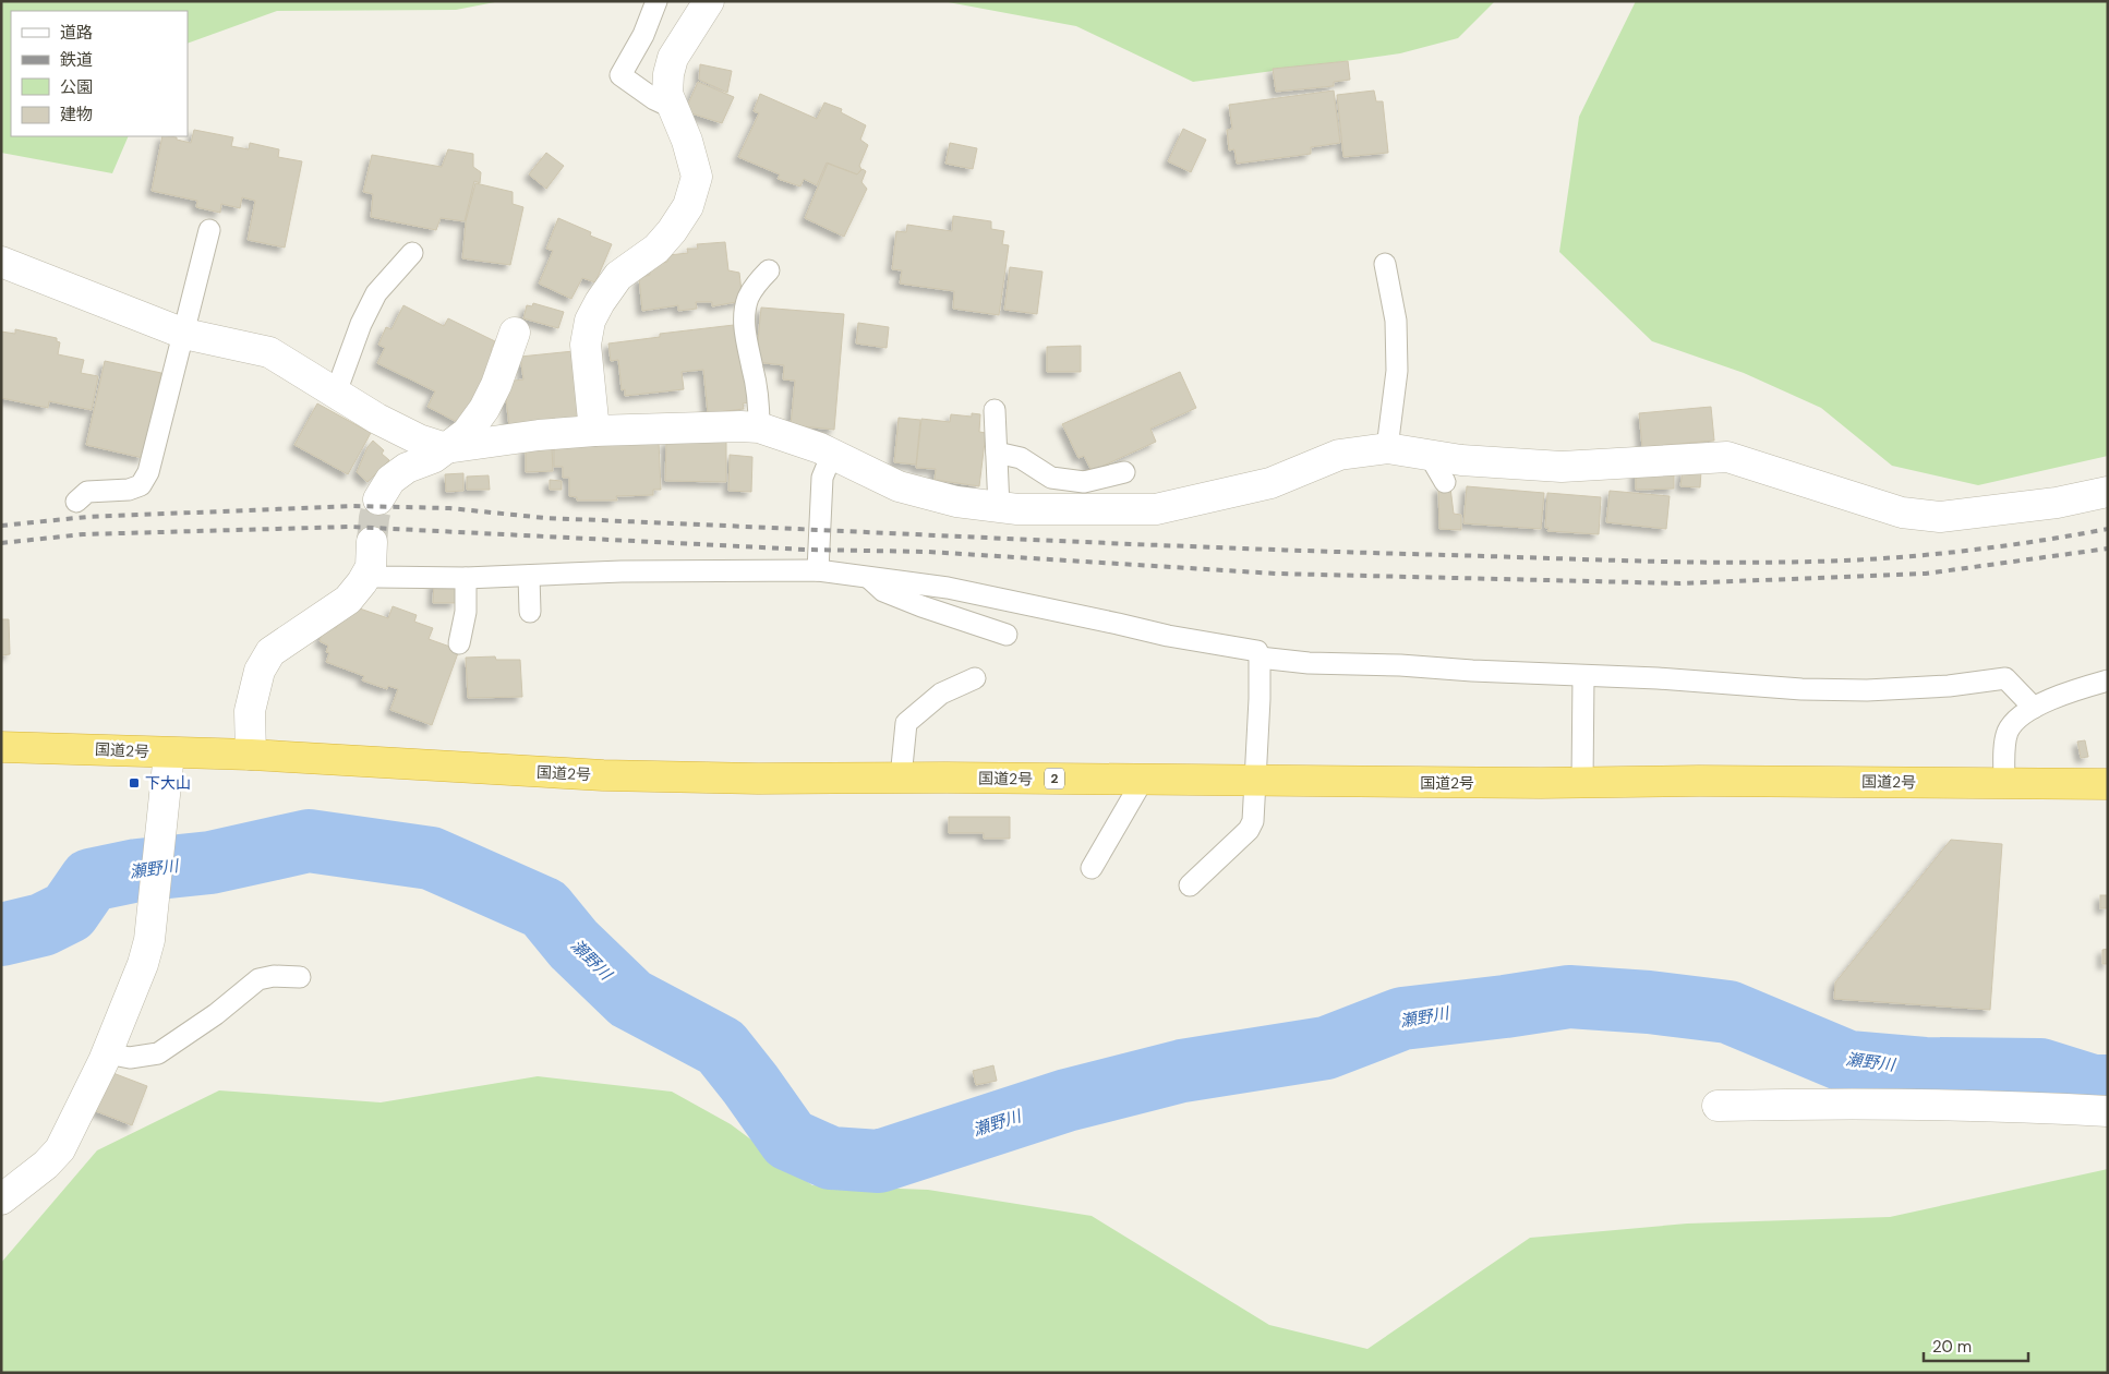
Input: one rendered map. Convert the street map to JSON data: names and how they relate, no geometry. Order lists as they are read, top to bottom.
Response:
{
  "streets": {
    "highway": ["国道2号", "2"]
  },
  "water": ["瀬野川"],
  "places": {
    "transit": ["下大山"]
  },
  "legend": [
    "道路",
    "鉄道",
    "公園",
    "建物"
  ],
  "scale_bar": "20 m"
}
